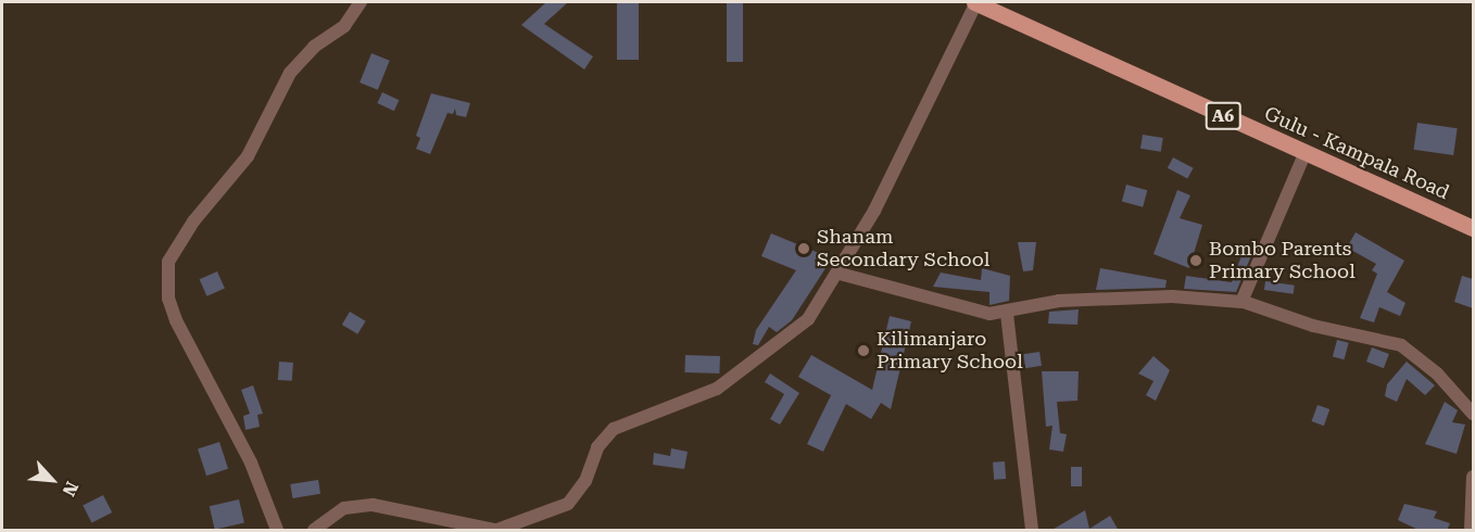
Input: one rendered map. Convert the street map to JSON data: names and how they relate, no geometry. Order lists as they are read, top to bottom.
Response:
{
  "streets": {
    "main road": ["A6", "Gulu - Kampala Road"]
  },
  "places": ["Shanam Secondary School", "Bombo Parents Primary School", "Kilimanjaro Primary School"],
  "north": "bottom right"
}
